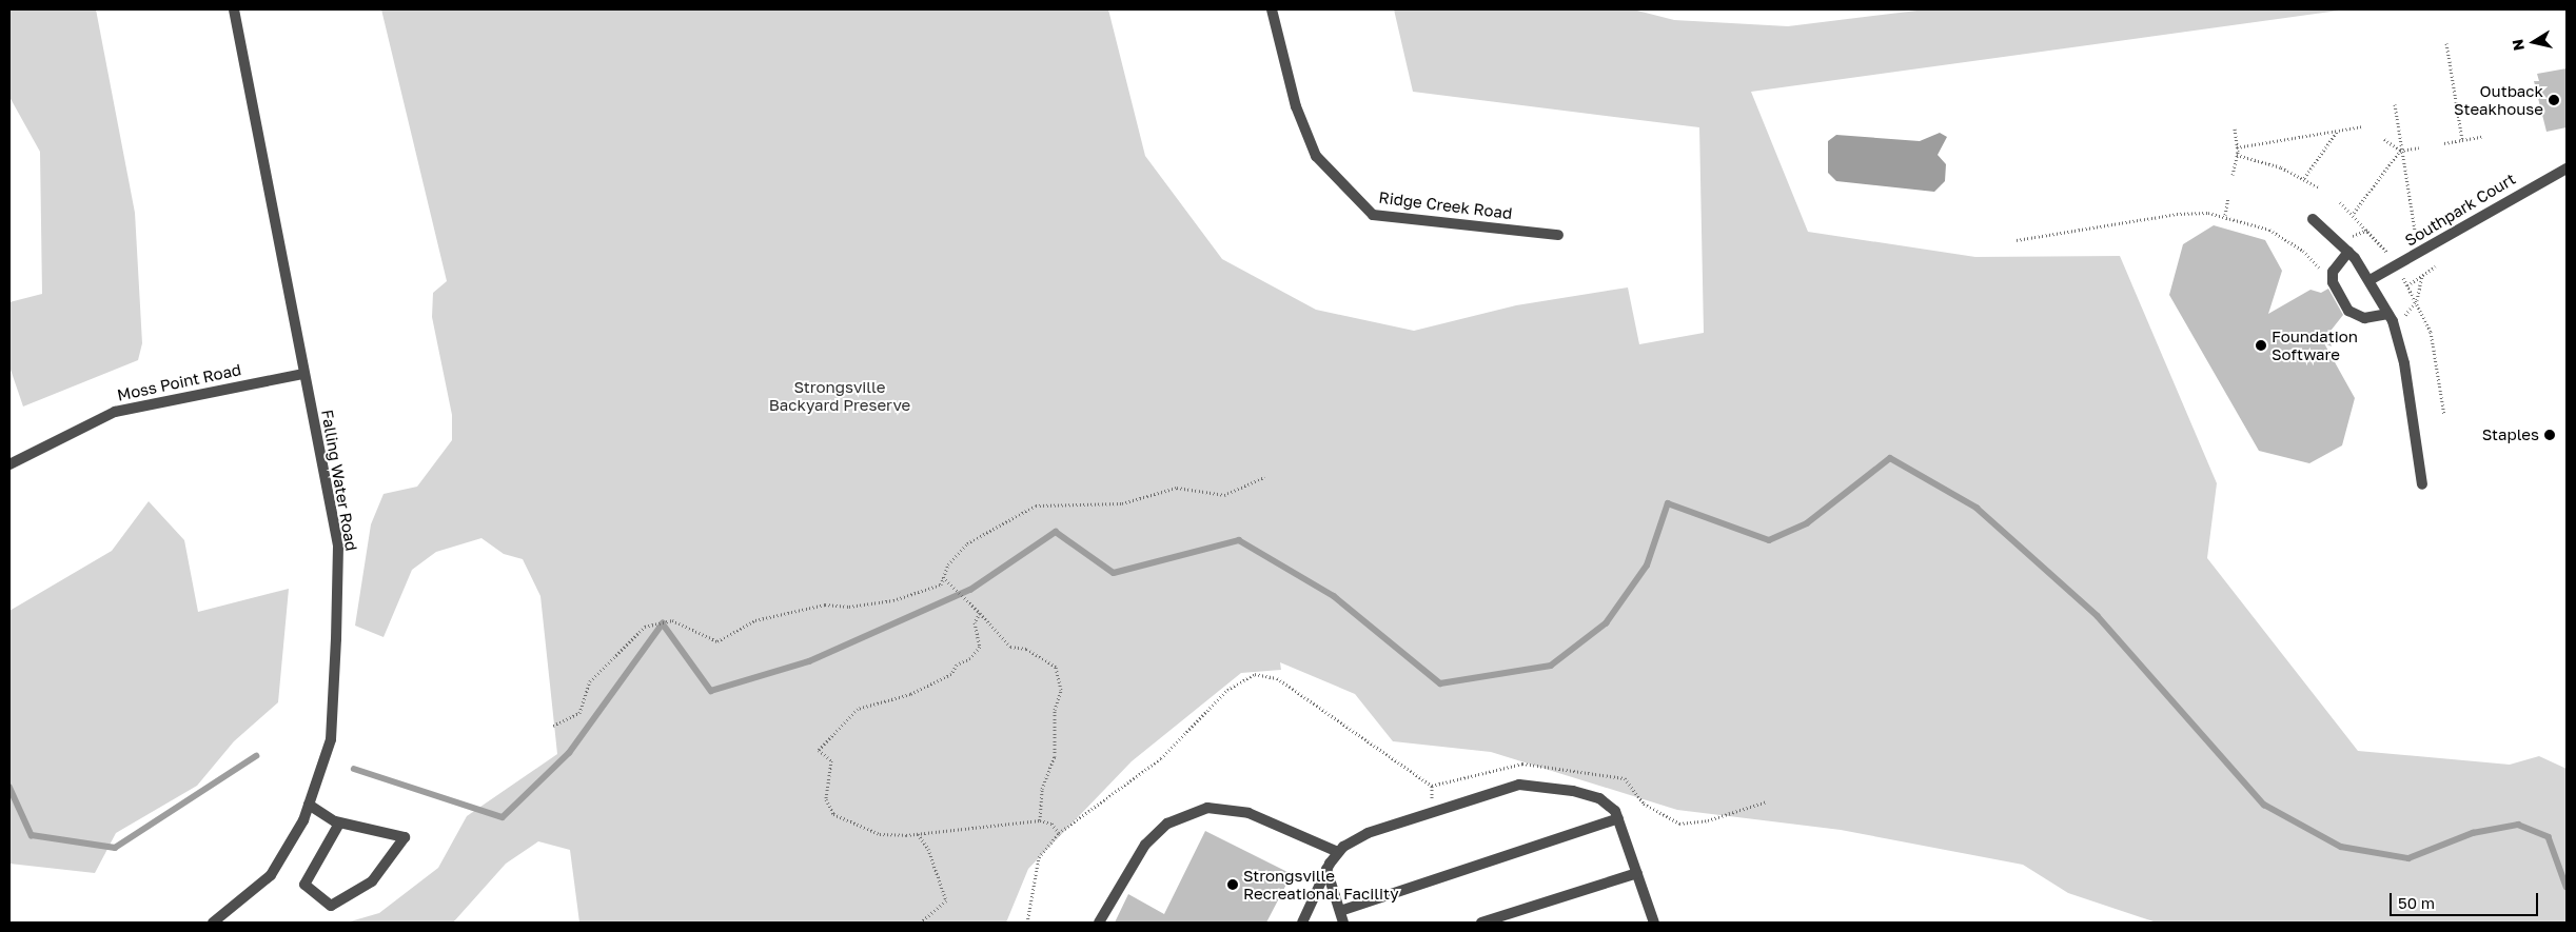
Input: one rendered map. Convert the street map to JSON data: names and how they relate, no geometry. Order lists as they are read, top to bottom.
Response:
{
  "streets": {
    "street": [
      "Ridge Creek Road",
      "Southpark Court",
      "Moss Point Road",
      "Falling Water Road"
    ]
  },
  "crossings": [
    ["Moss Point Road", "Falling Water Road"]
  ],
  "parks": ["Strongsville Backyard Preserve"],
  "places": [
    "Outback Steakhouse",
    "Foundation Software",
    "Staples",
    "Strongsville Recreational Facility"
  ],
  "scale_bar": "50 m",
  "north": "left"
}
